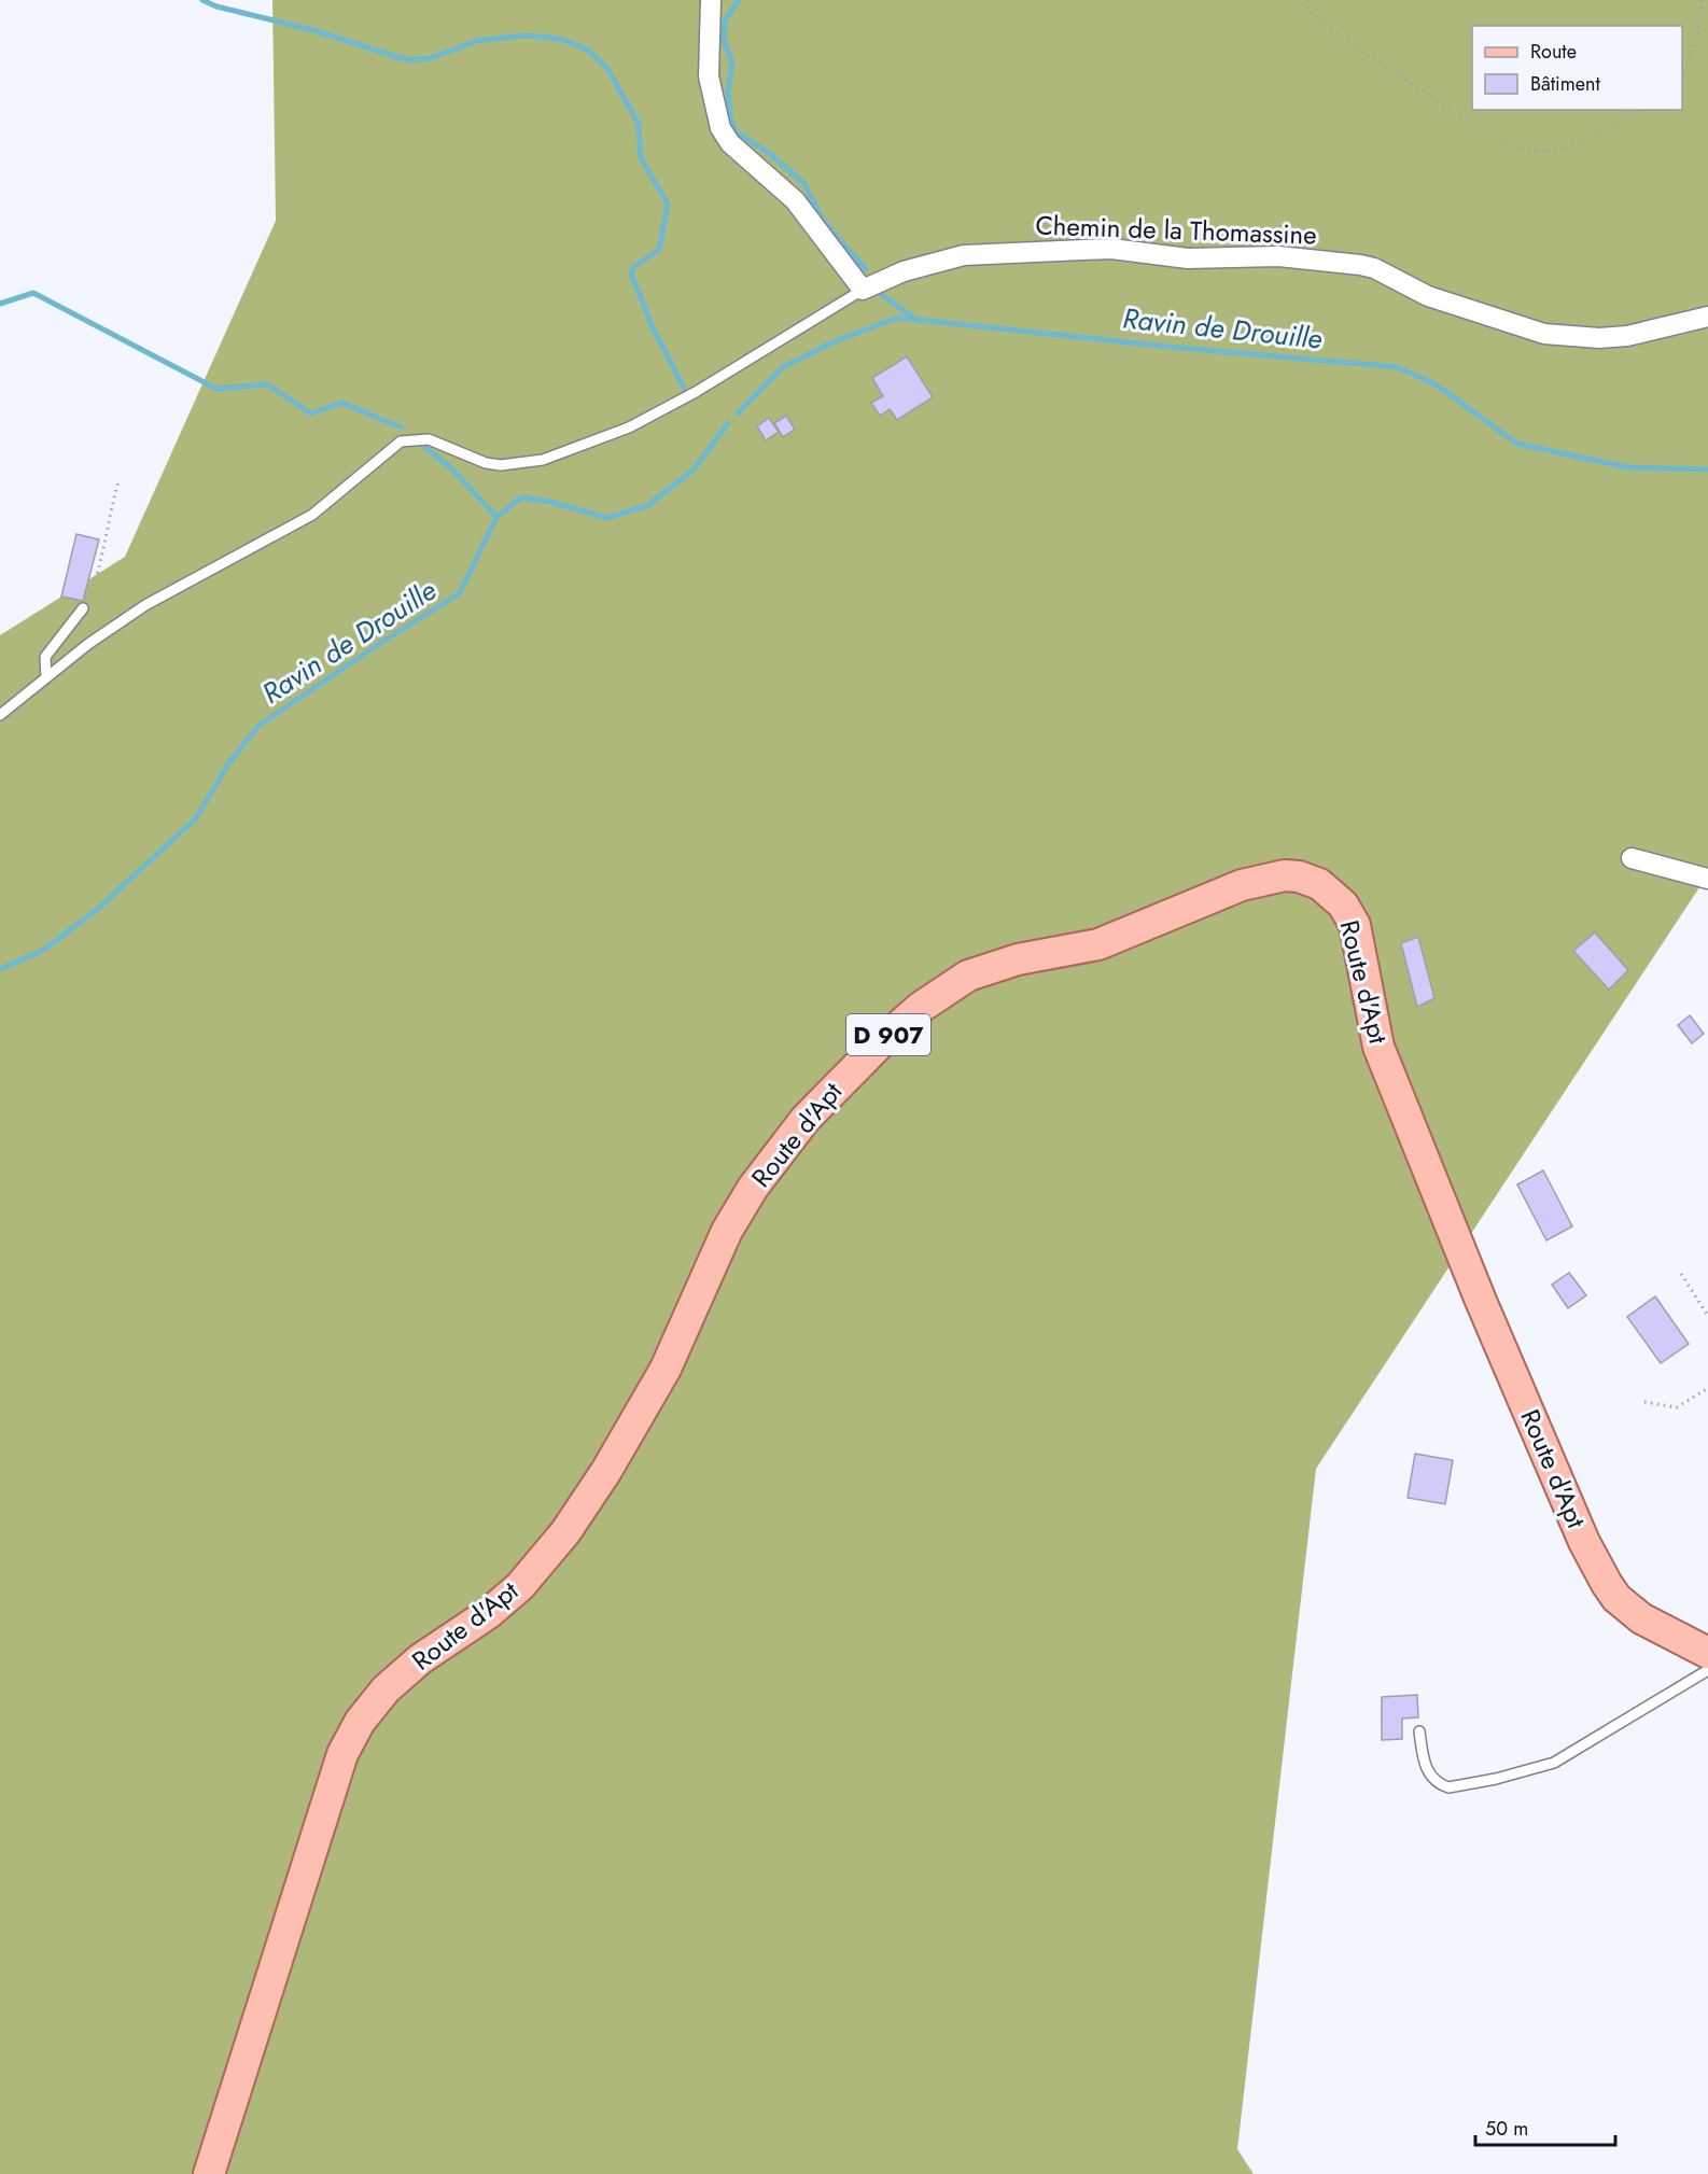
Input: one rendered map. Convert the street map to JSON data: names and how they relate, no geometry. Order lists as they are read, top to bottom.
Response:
{
  "streets": {
    "main road": ["Route d'Apt", "D 907"],
    "street": ["Chemin de la Thomassine"]
  },
  "water": ["Ravin de Drouille"],
  "legend": ["Route", "Bâtiment"],
  "scale_bar": "50 m"
}
